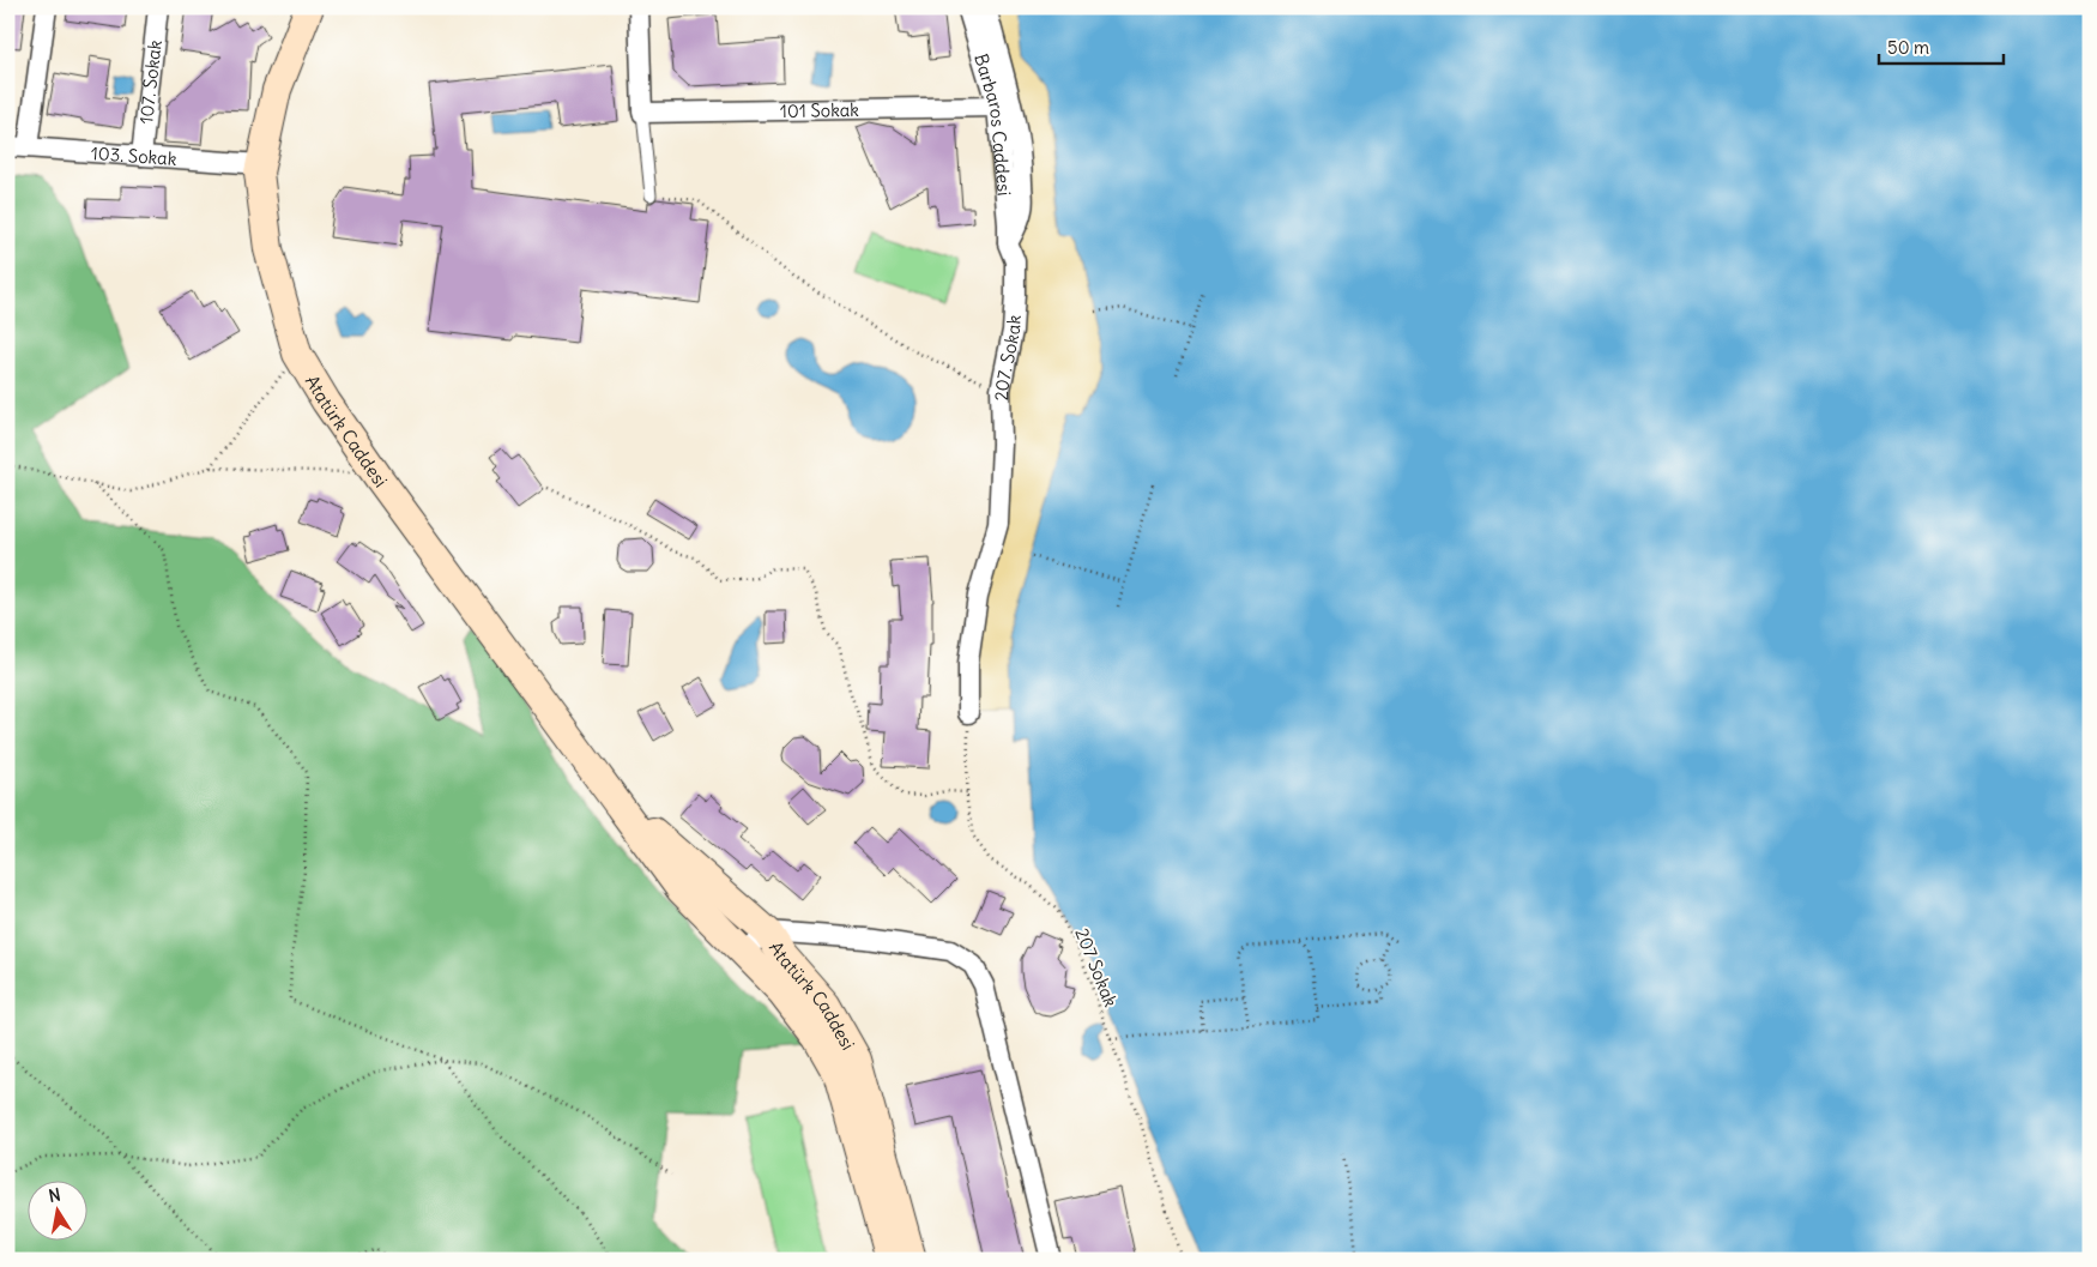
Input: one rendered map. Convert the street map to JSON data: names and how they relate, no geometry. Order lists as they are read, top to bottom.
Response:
{
  "streets": {
    "street": [
      "107. Sokak",
      "101 Sokak",
      "Barbaros Caddesi",
      "103. Sokak",
      "207. Sokak",
      "Atatürk Caddesi"
    ],
    "path": ["207 Sokak"]
  },
  "crossings": [
    ["107. Sokak", "103. Sokak"],
    ["101 Sokak", "Barbaros Caddesi"],
    ["Barbaros Caddesi", "207. Sokak"],
    ["103. Sokak", "Atatürk Caddesi"],
    ["207. Sokak", "207 Sokak"]
  ],
  "scale_bar": "50 m",
  "north": "top"
}
